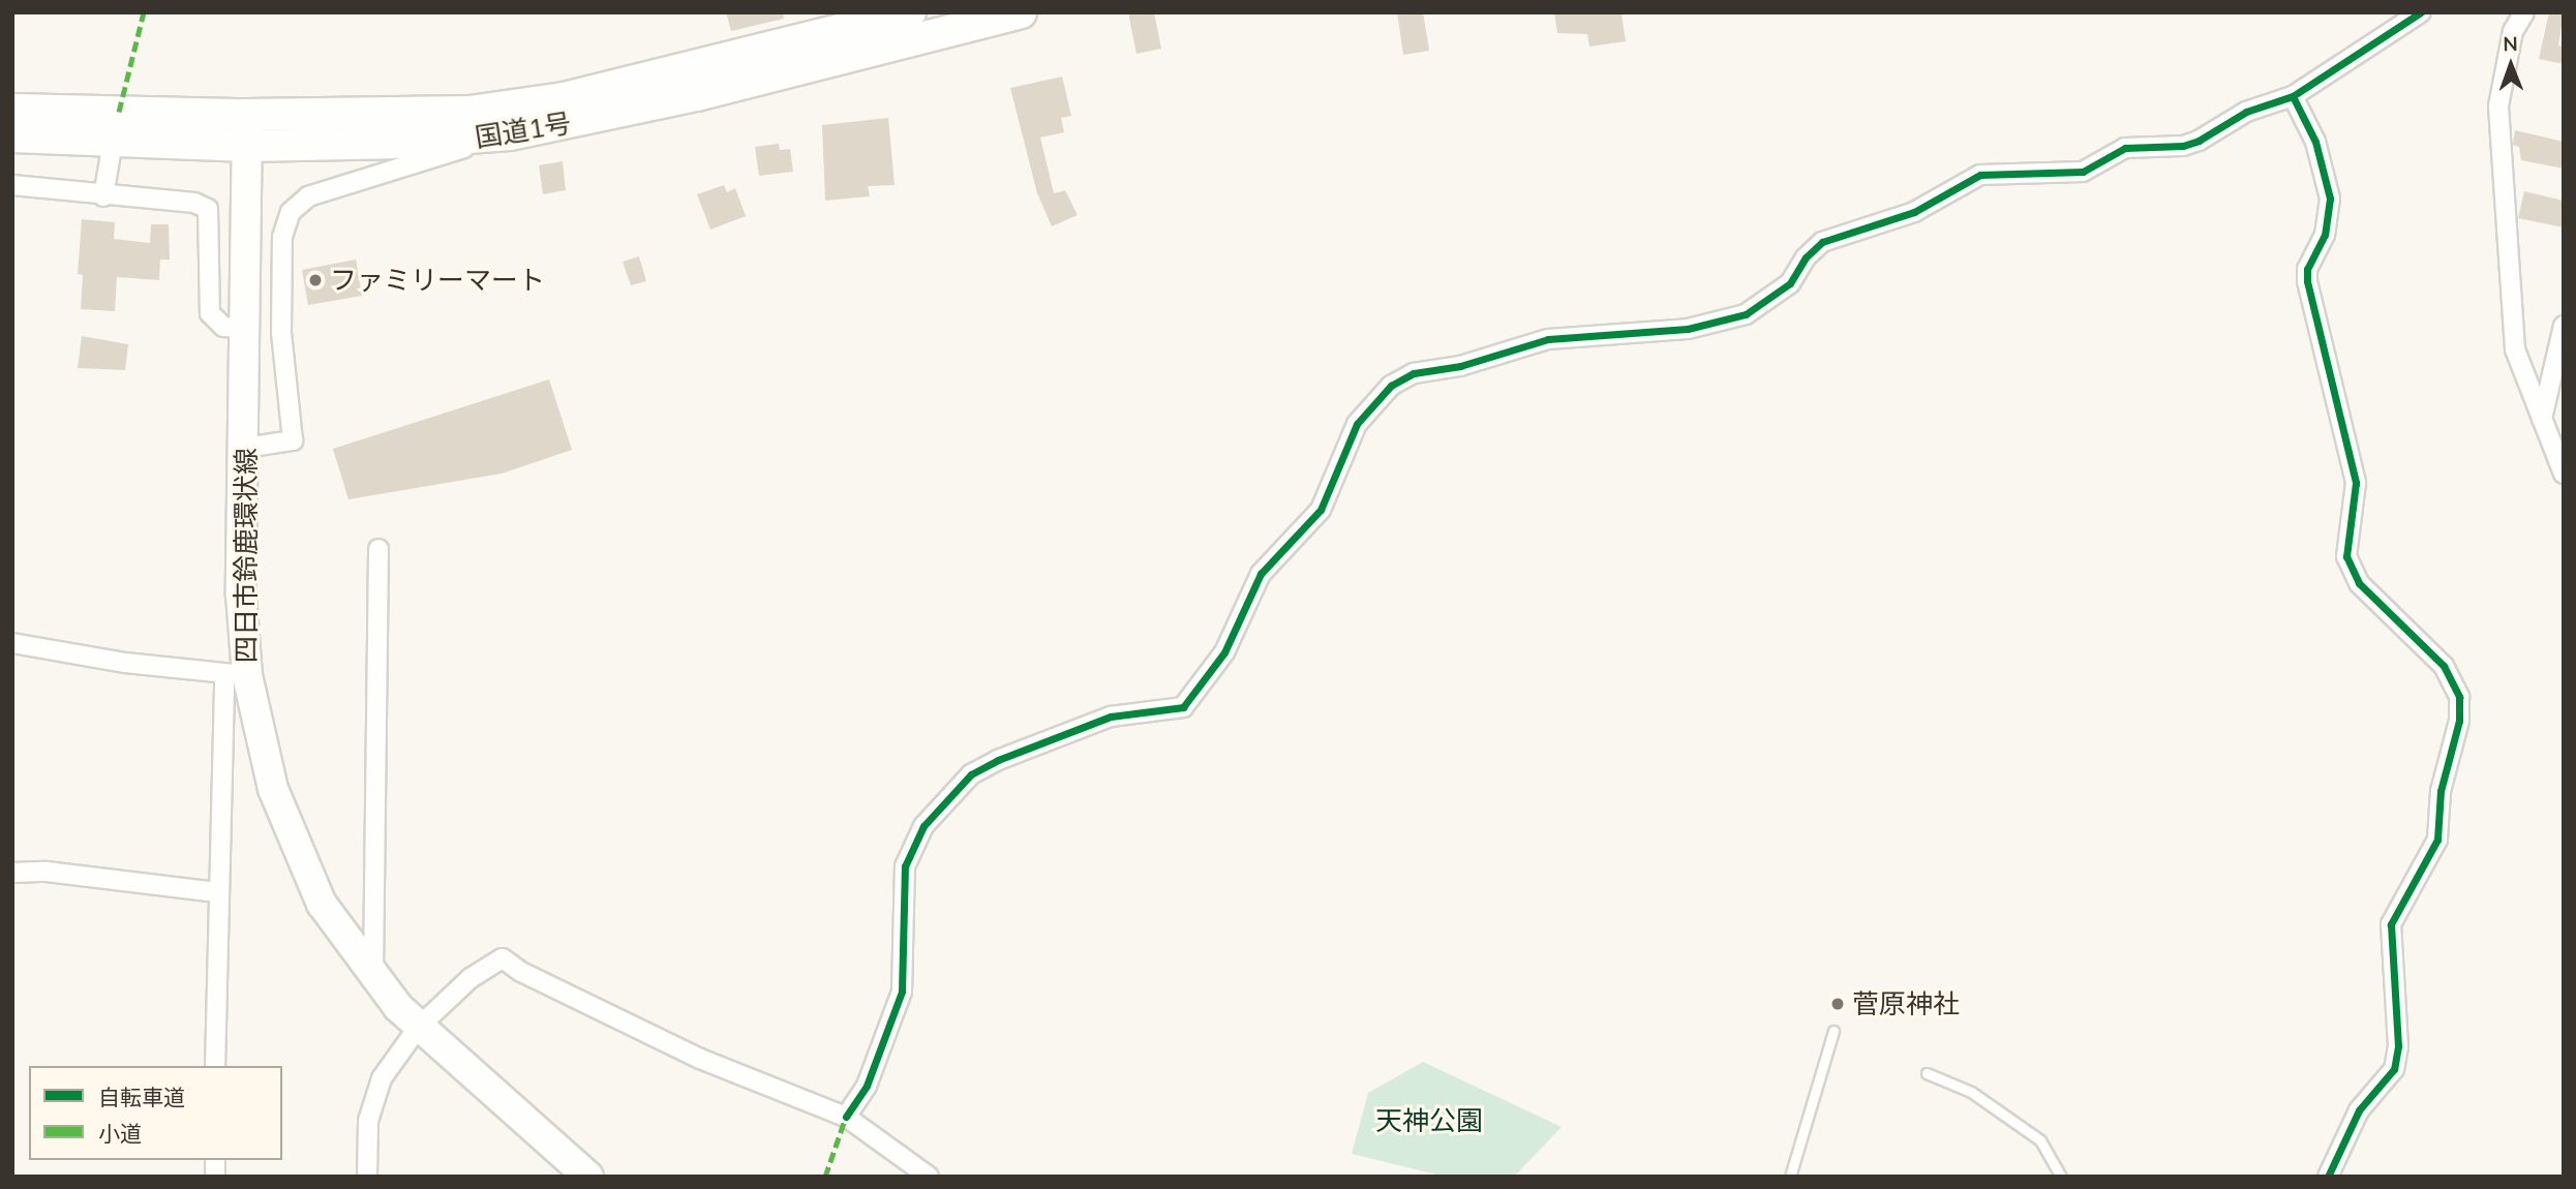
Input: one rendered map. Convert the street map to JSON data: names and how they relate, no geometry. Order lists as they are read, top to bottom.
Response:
{
  "streets": {
    "highway": ["国道1号"],
    "main road": ["四日市鈴鹿環状線"]
  },
  "crossings": [
    ["国道1号", "四日市鈴鹿環状線"]
  ],
  "parks": ["天神公園"],
  "places": ["ファミリーマート", "菅原神社"],
  "legend": ["自転車道", "小道"],
  "north": "top"
}
